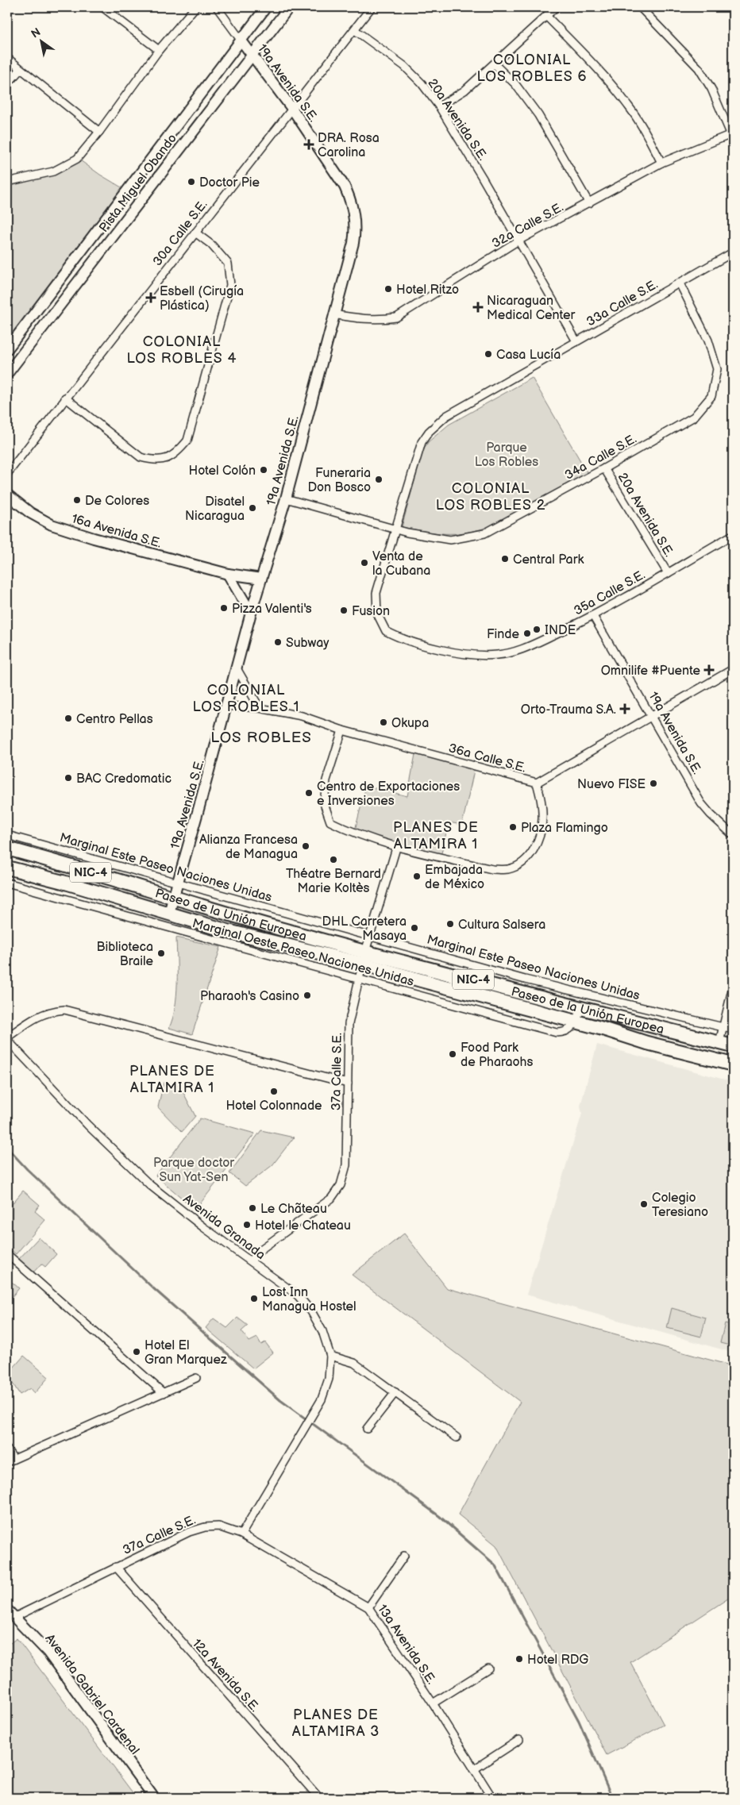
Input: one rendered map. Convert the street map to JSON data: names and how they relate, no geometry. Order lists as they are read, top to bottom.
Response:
{
  "streets": {
    "highway": ["NIC-4", "Paseo de la Unión Europea"],
    "street": [
      "19a Avenida S.E.",
      "20a Avenida S.E.",
      "Pista Miguel Obando",
      "32a Calle S.E.",
      "30a Calle S.E.",
      "33a Calle S.E.",
      "34a Calle S.E.",
      "16a Avenida S.E.",
      "35a Calle S.E.",
      "36a Calle S.E.",
      "Marginal Este Paseo Naciones Unidas",
      "Marginal Oeste Paseo Naciones Unidas",
      "37a Calle S.E.",
      "Avenida Granada",
      "13a Avenida S.E.",
      "12a Avenida S.E.",
      "Avenida Gabriel Cardenal"
    ]
  },
  "crossings": [
    ["19a Avenida S.E.", "Pista Miguel Obando"],
    ["19a Avenida S.E.", "32a Calle S.E."],
    ["19a Avenida S.E.", "30a Calle S.E."],
    ["19a Avenida S.E.", "34a Calle S.E."],
    ["19a Avenida S.E.", "16a Avenida S.E."],
    ["19a Avenida S.E.", "35a Calle S.E."],
    ["19a Avenida S.E.", "36a Calle S.E."],
    ["19a Avenida S.E.", "Marginal Este Paseo Naciones Unidas"],
    ["19a Avenida S.E.", "Paseo de la Unión Europea"],
    ["20a Avenida S.E.", "32a Calle S.E."],
    ["20a Avenida S.E.", "30a Calle S.E."],
    ["20a Avenida S.E.", "33a Calle S.E."],
    ["20a Avenida S.E.", "34a Calle S.E."],
    ["20a Avenida S.E.", "35a Calle S.E."],
    ["33a Calle S.E.", "34a Calle S.E."],
    ["33a Calle S.E.", "35a Calle S.E."],
    ["34a Calle S.E.", "35a Calle S.E."],
    ["Marginal Este Paseo Naciones Unidas", "37a Calle S.E."],
    ["Paseo de la Unión Europea", "Marginal Oeste Paseo Naciones Unidas"],
    ["Paseo de la Unión Europea", "37a Calle S.E."],
    ["Marginal Oeste Paseo Naciones Unidas", "37a Calle S.E."],
    ["37a Calle S.E.", "Avenida Granada"],
    ["37a Calle S.E.", "13a Avenida S.E."],
    ["37a Calle S.E.", "12a Avenida S.E."],
    ["37a Calle S.E.", "Avenida Gabriel Cardenal"]
  ],
  "districts": [
    "COLONIAL LOS ROBLES 6",
    "COLONIAL LOS ROBLES 4",
    "COLONIAL LOS ROBLES 2",
    "COLONIAL LOS ROBLES 1",
    "LOS ROBLES",
    "PLANES DE ALTAMIRA 1",
    "PLANES DE ALTAMIRA 1",
    "PLANES DE ALTAMIRA 3"
  ],
  "parks": ["Parque Los Robles", "Parque doctor Sun Yat-Sen"],
  "places": {
    "health": [
      "DRA. Rosa Carolina",
      "Esbell (Cirugía Plástica)",
      "Nicaraguan Medical Center",
      "Omnilife #Puente",
      "Orto-Trauma S.A."
    ],
    "other": [
      "Doctor Pie",
      "Hotel Ritzo",
      "Casa Lucía",
      "Hotel Colón",
      "Funeraria Don Bosco",
      "De Colores",
      "Disatel Nicaragua",
      "Central Park",
      "Venta de la Cubana",
      "Pizza Valenti's",
      "Fusion",
      "INDE",
      "Finde",
      "Subway",
      "Centro Pellas",
      "Okupa",
      "BAC Credomatic",
      "Nuevo FISE",
      "Centro de Exportaciones e Inversiones",
      "Plaza Flamingo",
      "Alianza Francesa de Managua",
      "Théatre Bernard Marie Koltès",
      "Embajada de México",
      "Cultura Salsera",
      "DHL Carretera Masaya",
      "Biblioteca Braile",
      "Pharaoh's Casino",
      "Food Park de Pharaohs",
      "Hotel Colonnade",
      "Colegio Teresiano",
      "Le Chãteau",
      "Hotel le Chateau",
      "Lost Inn Managua Hostel",
      "Hotel El Gran Marquez",
      "Hotel RDG"
    ]
  },
  "north": "top left"
}
